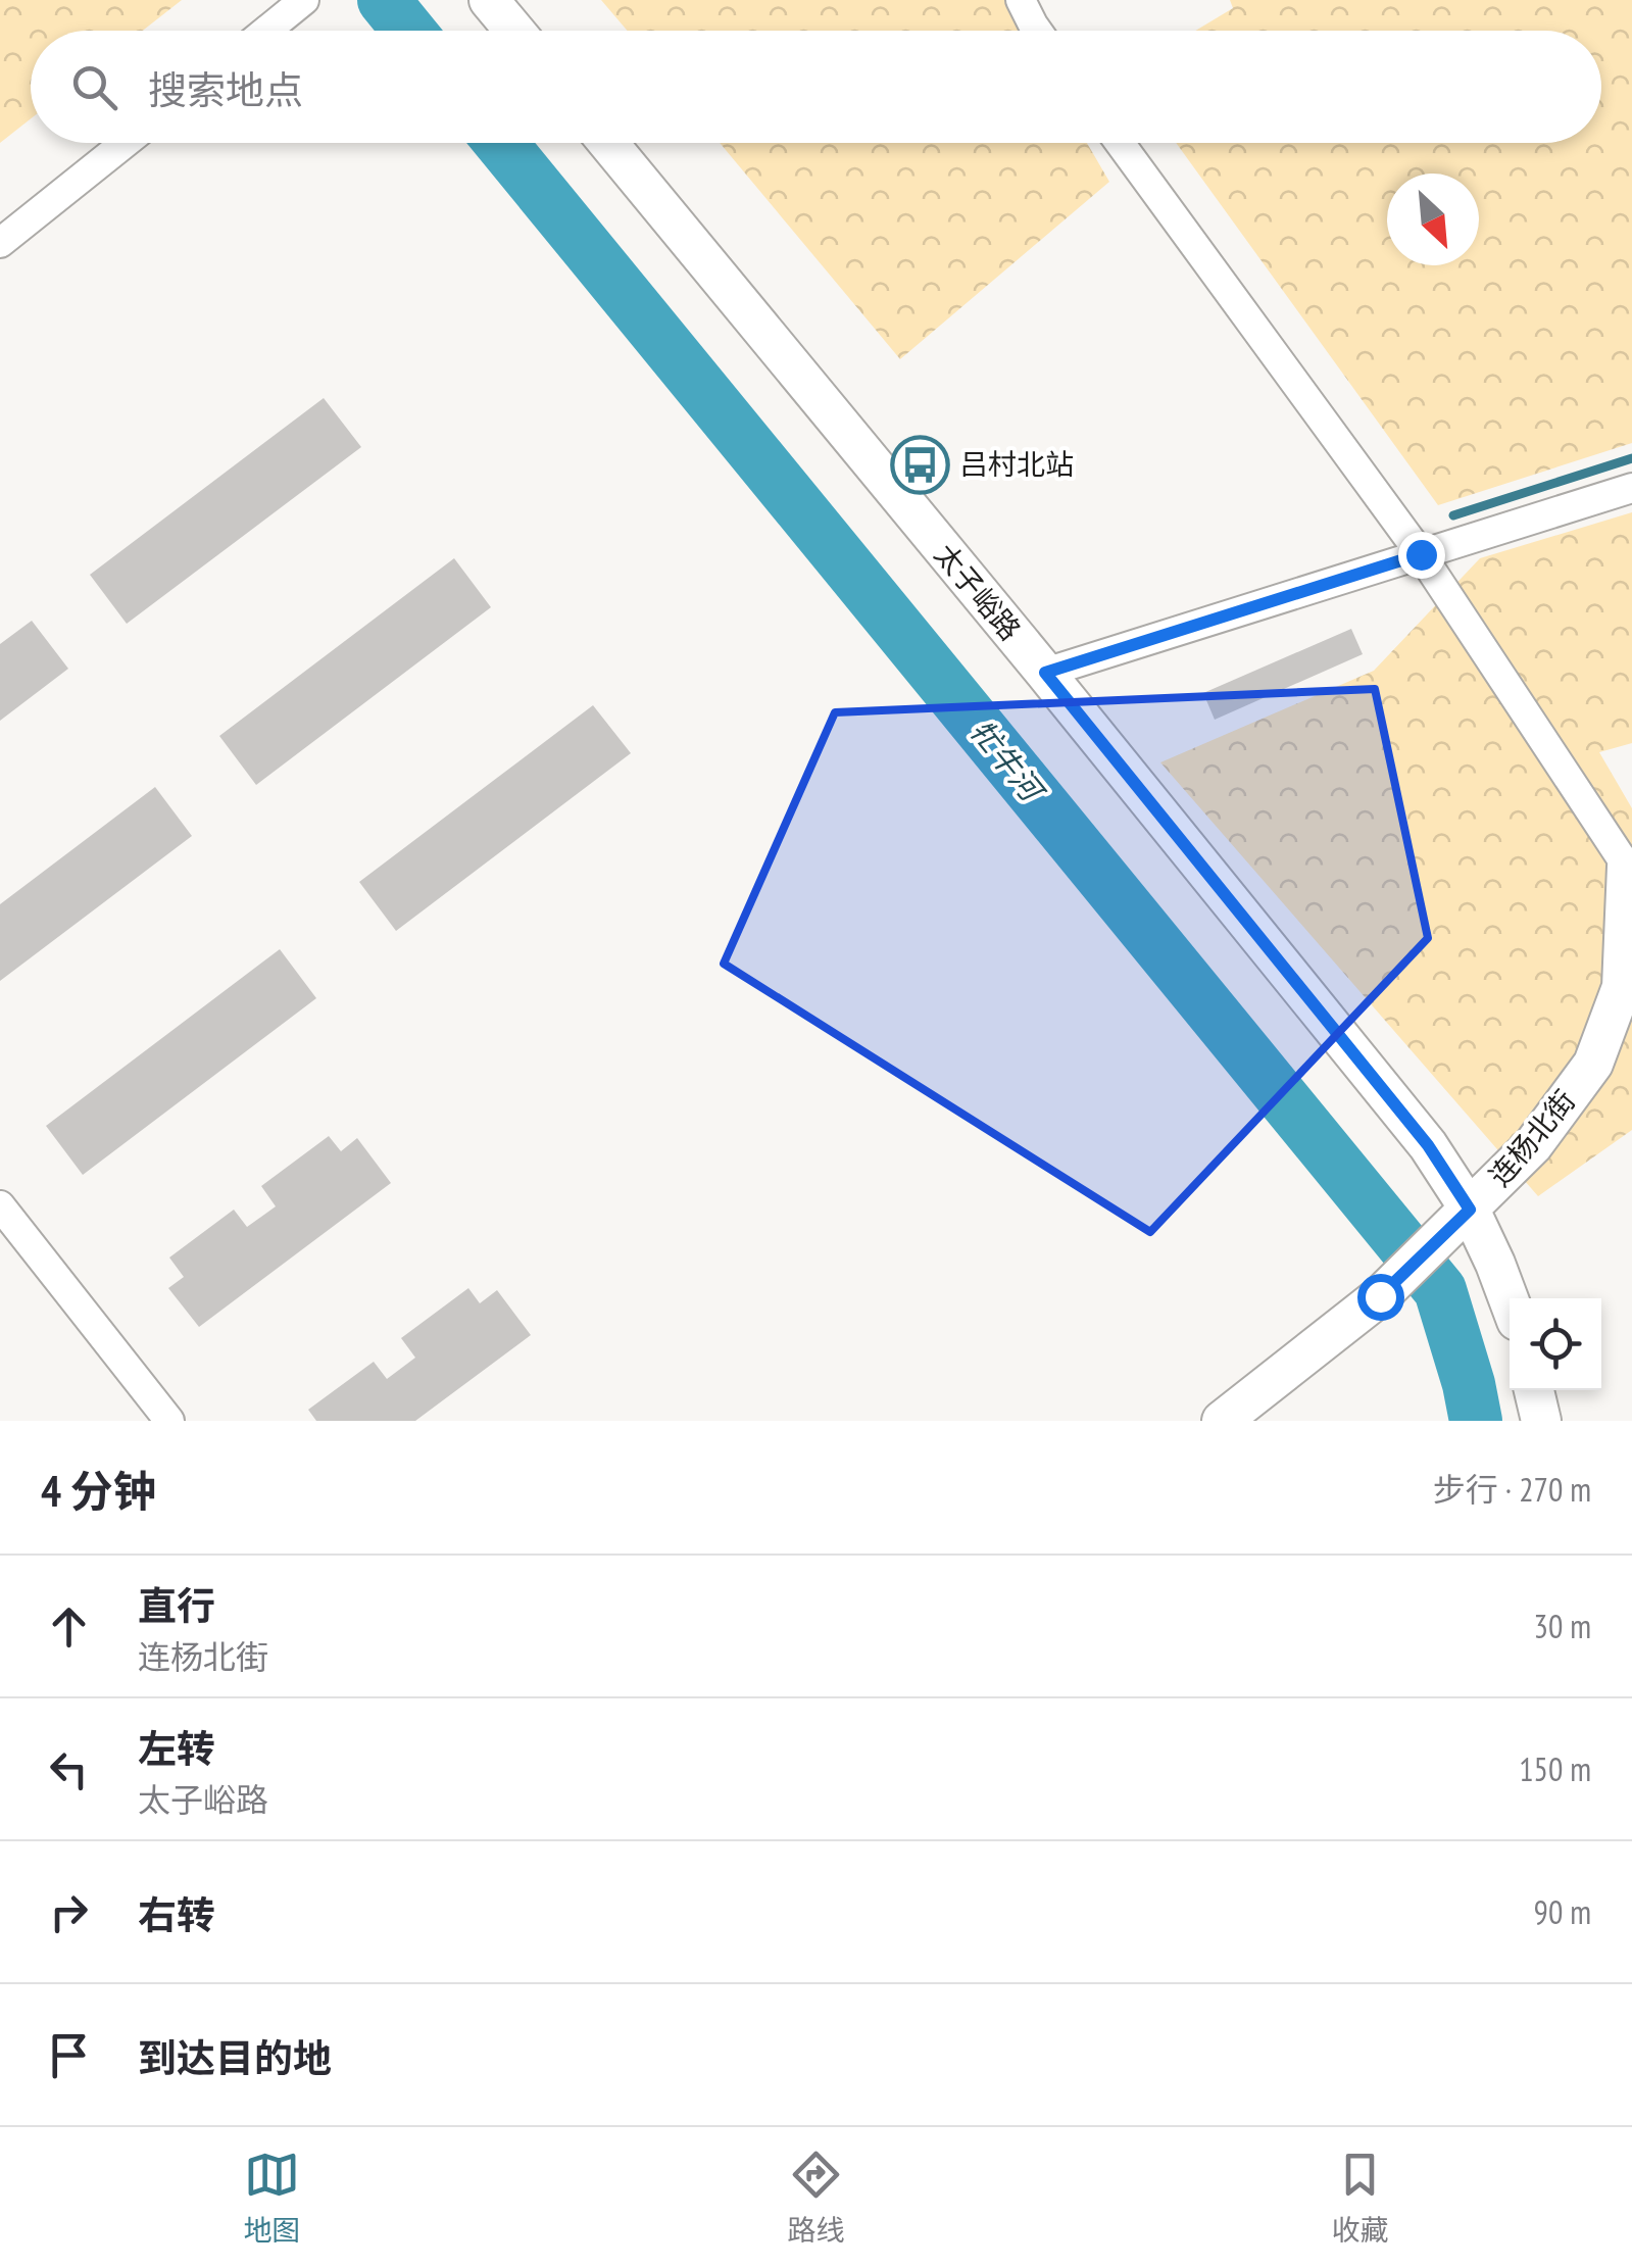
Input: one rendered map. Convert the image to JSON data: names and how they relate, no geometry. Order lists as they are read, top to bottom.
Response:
{
  "streets": {
    "street": ["太子峪路", "连杨北街"]
  },
  "crossings": [
    ["太子峪路", "连杨北街"]
  ],
  "water": ["牤牛河"],
  "places": {
    "bus stop": ["吕村北站"]
  },
  "north": "bottom right",
  "page": {
    "search": "搜索地点",
    "heading": ["4 分钟", "步行 · 270 m"],
    "list": [
      ["直行", "连杨北街", "30 m"],
      ["左转", "太子峪路", "150 m"],
      ["右转", "90 m"],
      "到达目的地"
    ],
    "nav": ["地图", "路线", "收藏"]
  }
}
